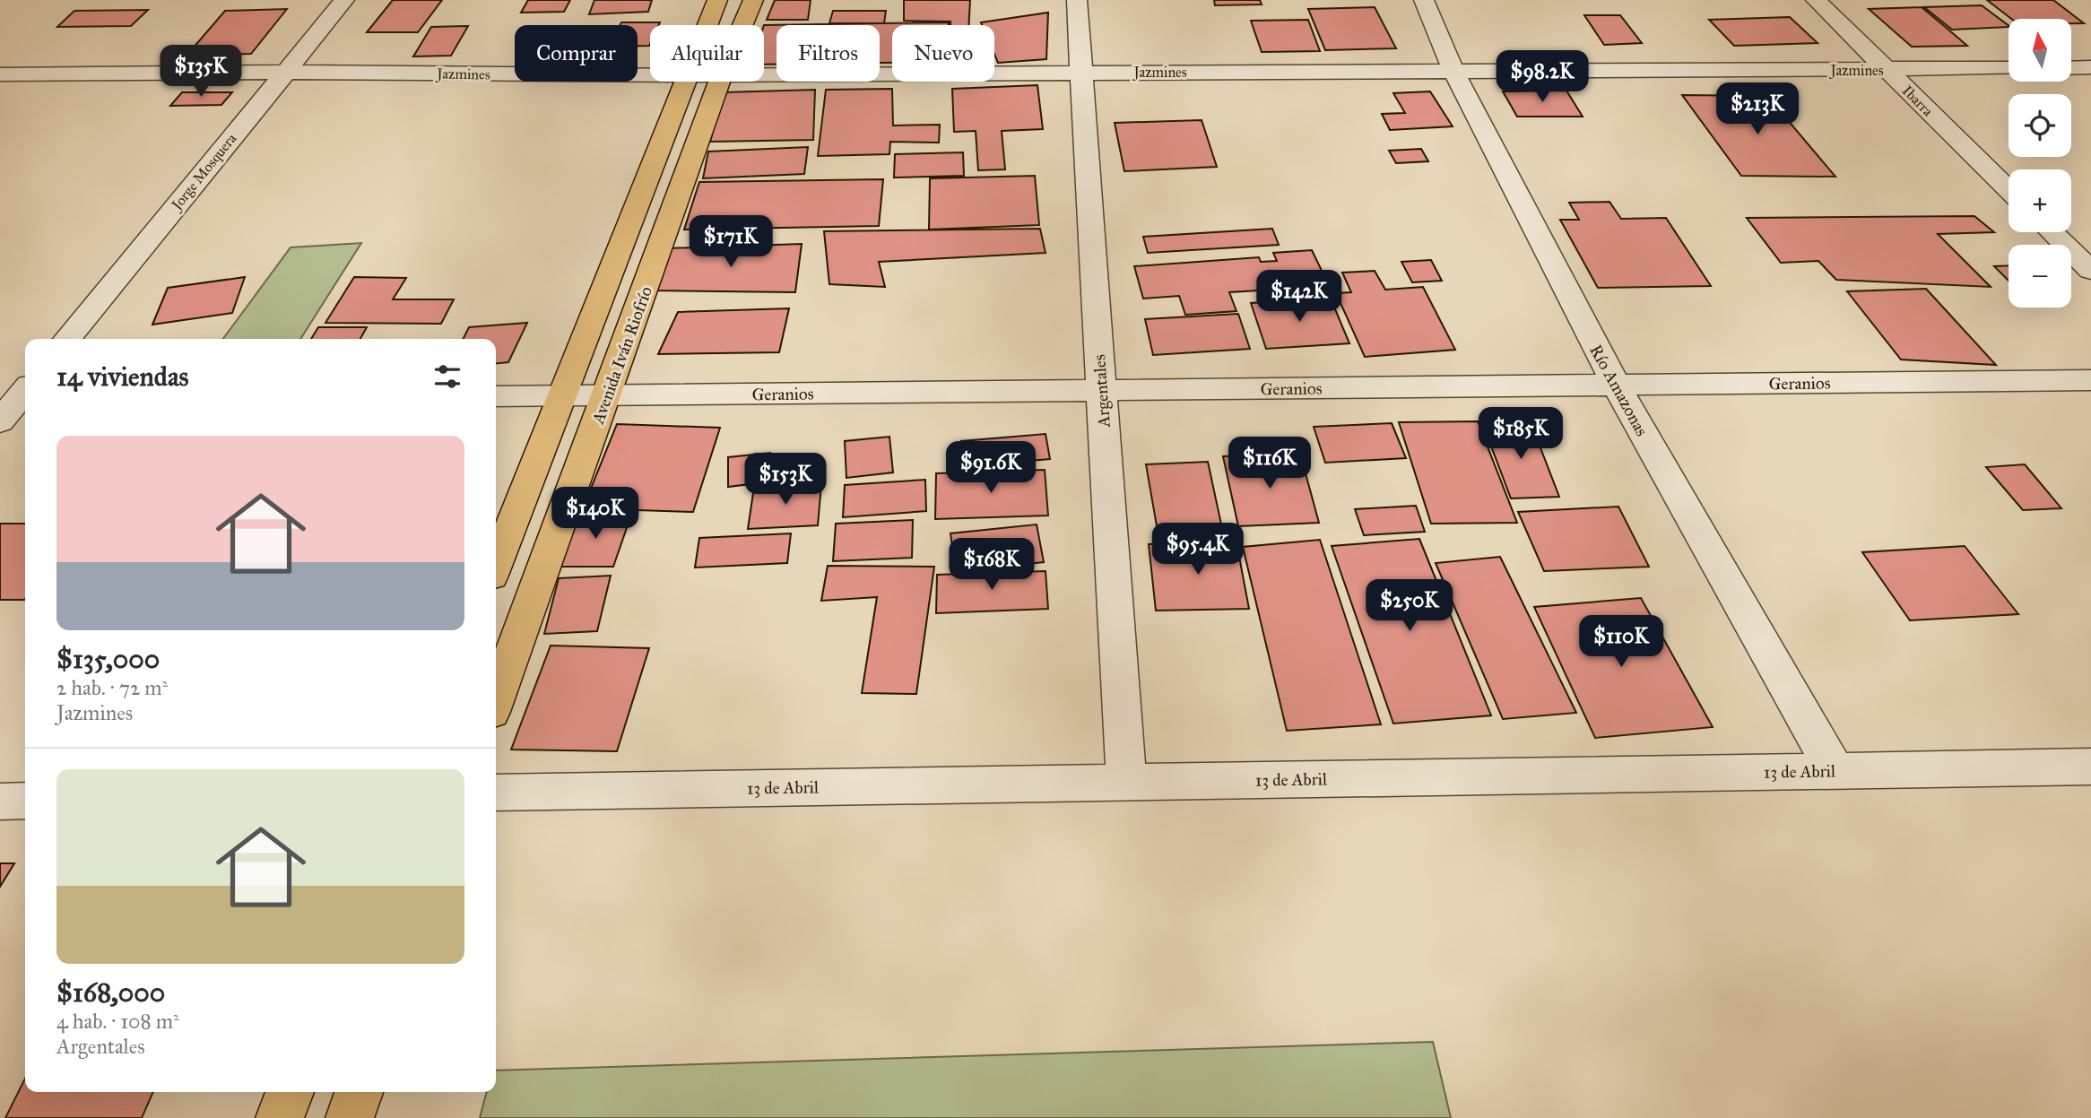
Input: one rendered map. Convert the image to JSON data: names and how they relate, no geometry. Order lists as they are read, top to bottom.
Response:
{
  "streets": {
    "main road": ["Avenida Iván Riofrío"],
    "street": [
      "Jazmines",
      "Ibarra",
      "Jorge Mosquera",
      "Geranios",
      "Río Amazonas",
      "Argentales",
      "13 de Abril"
    ]
  },
  "crossings": [
    ["Jazmines", "Ibarra"],
    ["Jazmines", "Jorge Mosquera"],
    ["Jazmines", "Río Amazonas"],
    ["Jazmines", "Argentales"],
    ["Avenida Iván Riofrío", "Geranios"],
    ["Geranios", "Río Amazonas"],
    ["Geranios", "Argentales"],
    ["Río Amazonas", "13 de Abril"],
    ["Argentales", "13 de Abril"]
  ],
  "north": "top",
  "page": {
    "map_buttons": ["+", "−"],
    "chip": [
      "Comprar",
      "Alquilar",
      "Filtros",
      "Nuevo"
    ],
    "price": [
      "$135K",
      "$98.2K",
      "$213K",
      "$171K",
      "$142K",
      "$185K",
      "$116K",
      "$91.6K",
      "$153K",
      "$140K",
      "$95.4K",
      "$168K",
      "$250K",
      "$110K"
    ],
    "heading": "14 viviendas",
    "list": [
      {
        "name": "$135,000",
        "note": "2 hab. · 72 m² · Jazmines"
      },
      {
        "name": "$168,000",
        "note": "4 hab. · 108 m² · Argentales"
      }
    ]
  }
}
